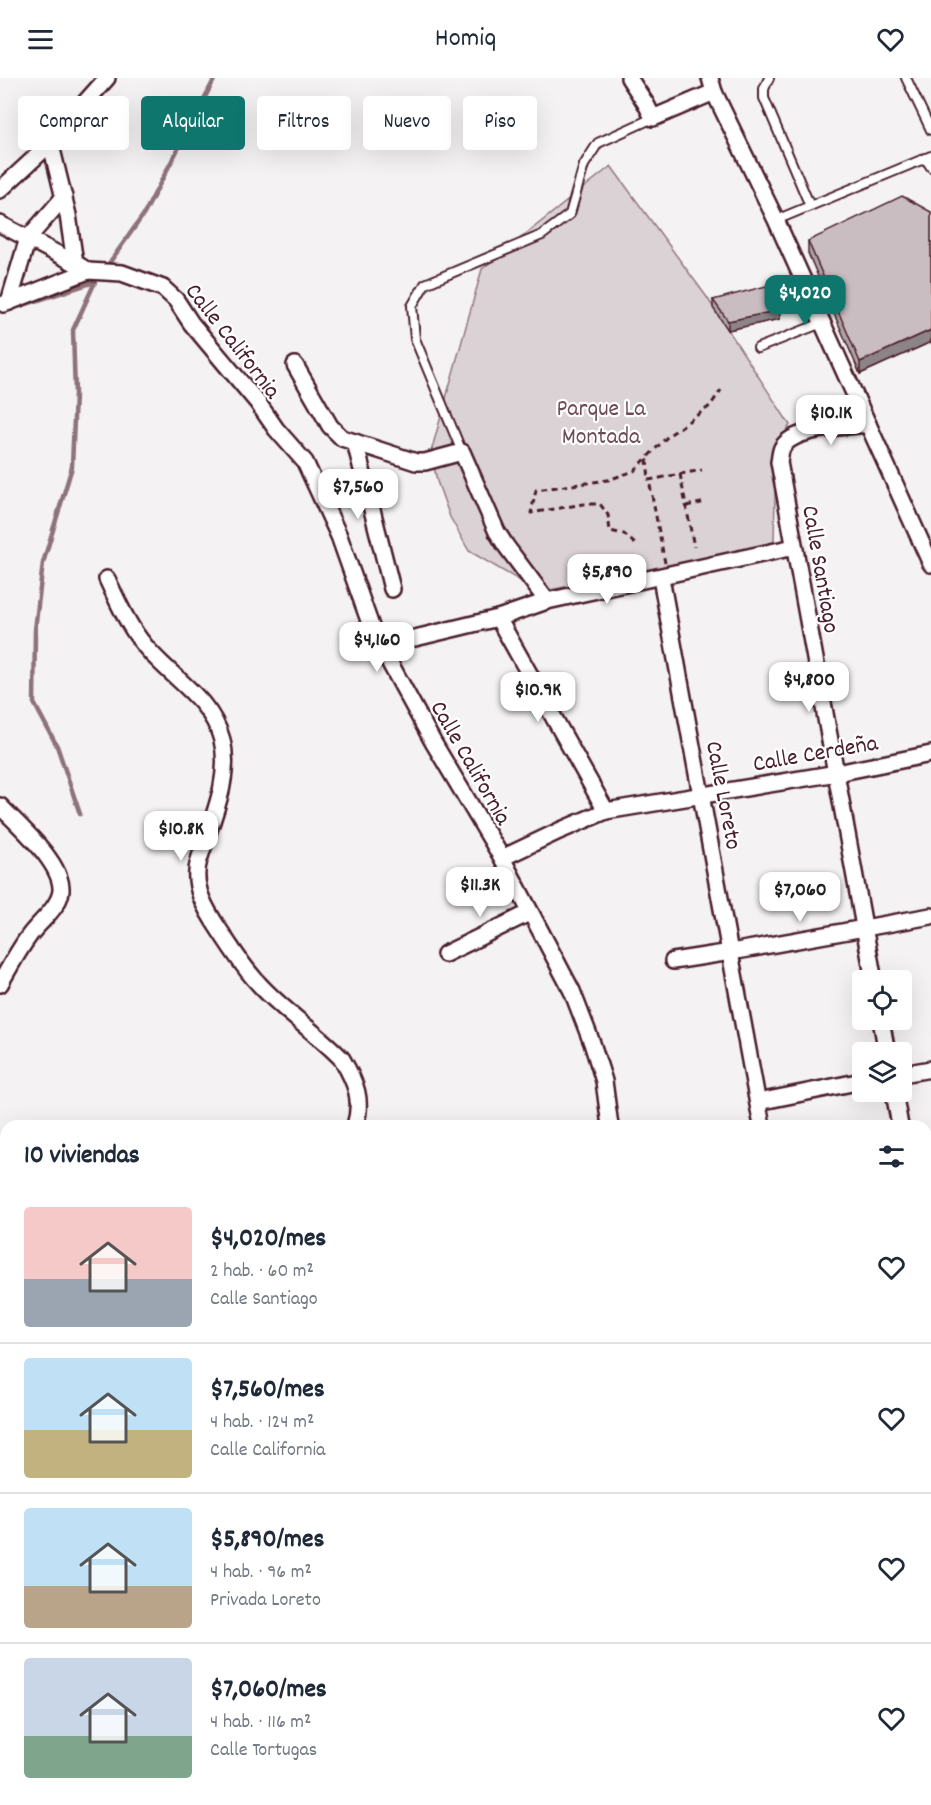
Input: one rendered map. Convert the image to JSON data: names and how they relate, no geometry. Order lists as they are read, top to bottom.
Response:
{
  "streets": {
    "street": [
      "Calle California",
      "Calle Santiago",
      "Calle Cerdeña",
      "Calle Loreto"
    ]
  },
  "crossings": [
    ["Calle California", "Calle Cerdeña"],
    ["Calle Santiago", "Calle Cerdeña"],
    ["Calle Cerdeña", "Calle Loreto"]
  ],
  "parks": ["Parque La Montada"],
  "page": {
    "header": "Homiq",
    "chip": [
      "Comprar",
      "Alquilar",
      "Filtros",
      "Nuevo",
      "Piso"
    ],
    "price": [
      "$4,020",
      "$10.1K",
      "$7,560",
      "$5,890",
      "$4,160",
      "$4,800",
      "$10.9K",
      "$10.8K",
      "$11.3K",
      "$7,060"
    ],
    "heading": "10 viviendas",
    "list": [
      {
        "name": "$4,020/mes",
        "note": "2 hab. · 60 m² · Calle Santiago"
      },
      {
        "name": "$7,560/mes",
        "note": "4 hab. · 124 m² · Calle California"
      },
      {
        "name": "$5,890/mes",
        "note": "4 hab. · 96 m² · Privada Loreto"
      },
      {
        "name": "$7,060/mes",
        "note": "4 hab. · 116 m² · Calle Tortugas"
      }
    ]
  }
}
